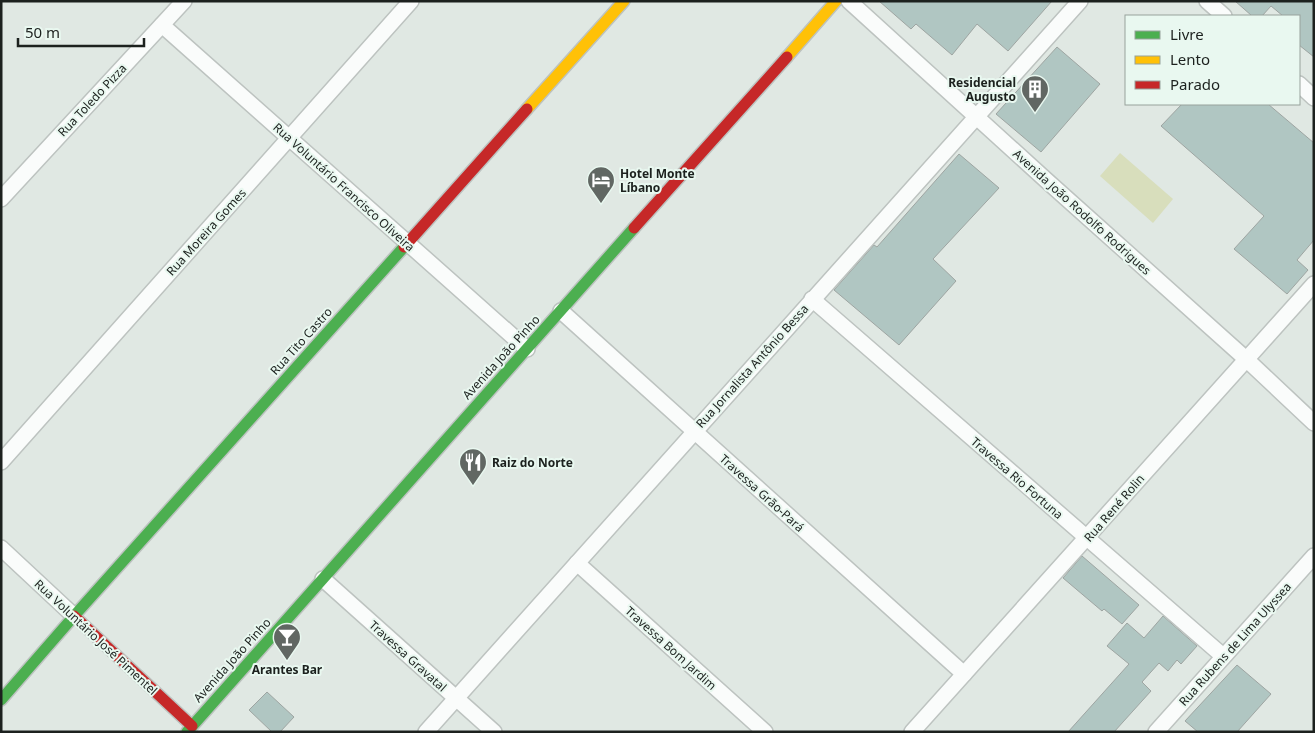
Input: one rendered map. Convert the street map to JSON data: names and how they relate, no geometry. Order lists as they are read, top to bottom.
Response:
{
  "streets": {
    "main road": ["Rua Tito Castro", "Avenida João Pinho", "Rua Voluntário José Pimentel"],
    "street": [
      "Rua Toledo Pizza",
      "Rua Voluntário Francisco Oliveira",
      "Avenida João Rodolfo Rodrigues",
      "Rua Moreira Gomes",
      "Rua Jornalista Antônio Bessa",
      "Travessa Rio Fortuna",
      "Travessa Grão-Pará",
      "Rua René Rolin",
      "Rua Rubens de Lima Ulyssea",
      "Travessa Bom Jardim",
      "Travessa Gravatal"
    ]
  },
  "crossings": [
    ["Rua Toledo Pizza", "Rua Voluntário Francisco Oliveira"],
    ["Rua Voluntário Francisco Oliveira", "Rua Moreira Gomes"],
    ["Rua Voluntário Francisco Oliveira", "Rua Tito Castro"],
    ["Rua Voluntário Francisco Oliveira", "Avenida João Pinho"],
    ["Avenida João Rodolfo Rodrigues", "Rua Jornalista Antônio Bessa"],
    ["Avenida João Rodolfo Rodrigues", "Rua René Rolin"],
    ["Rua Tito Castro", "Rua Voluntário José Pimentel"],
    ["Avenida João Pinho", "Travessa Grão-Pará"],
    ["Avenida João Pinho", "Rua Voluntário José Pimentel"],
    ["Avenida João Pinho", "Travessa Gravatal"],
    ["Rua Jornalista Antônio Bessa", "Travessa Rio Fortuna"],
    ["Rua Jornalista Antônio Bessa", "Travessa Grão-Pará"],
    ["Rua Jornalista Antônio Bessa", "Travessa Bom Jardim"],
    ["Rua Jornalista Antônio Bessa", "Travessa Gravatal"],
    ["Travessa Rio Fortuna", "Rua René Rolin"],
    ["Travessa Rio Fortuna", "Rua Rubens de Lima Ulyssea"],
    ["Travessa Grão-Pará", "Rua René Rolin"]
  ],
  "places": {
    "building": ["Residencial Augusto"],
    "hotel": ["Hotel Monte Líbano"],
    "restaurant": ["Raiz do Norte"],
    "bar": ["Arantes Bar"]
  },
  "legend": ["Livre", "Lento", "Parado"],
  "scale_bar": "50 m"
}
